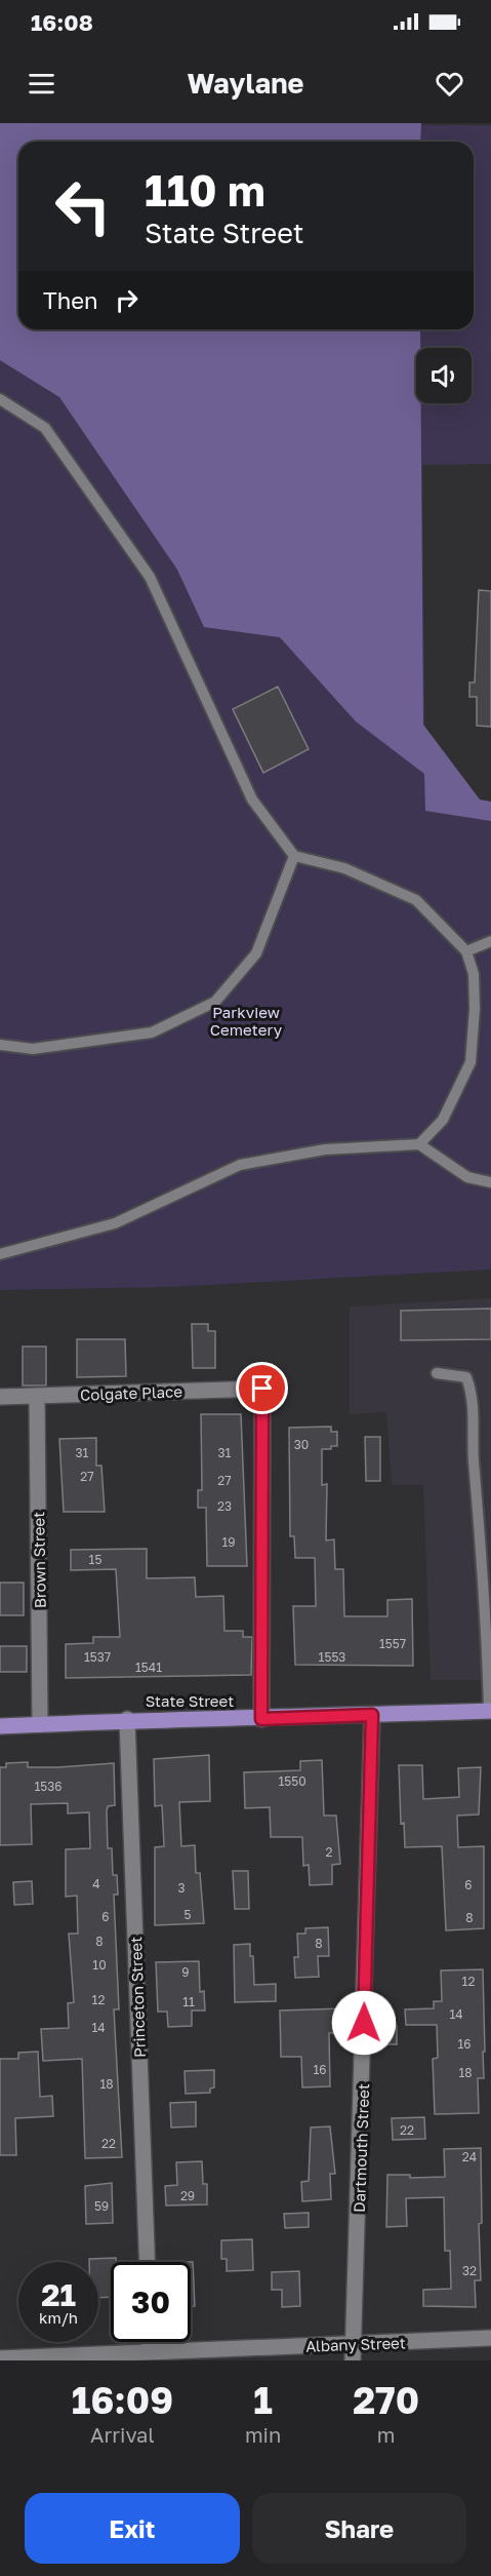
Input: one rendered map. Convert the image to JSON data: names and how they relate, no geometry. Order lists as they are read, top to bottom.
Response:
{
  "streets": {
    "main road": ["State Street"],
    "street": [
      "Colgate Place",
      "Brown Street",
      "Princeton Street",
      "Dartmouth Street",
      "Albany Street"
    ]
  },
  "crossings": [
    ["Colgate Place", "Brown Street"],
    ["Colgate Place", "State Street"],
    ["Brown Street", "State Street"],
    ["State Street", "Princeton Street"],
    ["State Street", "Dartmouth Street"],
    ["Dartmouth Street", "Albany Street"]
  ],
  "parks": ["Parkview Cemetery"],
  "house_numbers": [
    "30",
    "31",
    "31",
    "27",
    "27",
    "23",
    "19",
    "15",
    "1557",
    "1537",
    "1553",
    "1541",
    "1550",
    "1536",
    "2",
    "4",
    "6",
    "3",
    "5",
    "6",
    "8",
    "8",
    "8",
    "10",
    "9",
    "12",
    "12",
    "11",
    "14",
    "14",
    "16",
    "16",
    "18",
    "18",
    "22",
    "22",
    "24",
    "29",
    "59",
    "32"
  ],
  "page": {
    "status": "16:08",
    "header": "Waylane",
    "turn": ["110 m", "State Street"],
    "then": "Then",
    "speed": "21 km/h",
    "limit": "30",
    "eta": [
      "16:09",
      "Arrival",
      "1",
      "min",
      "270",
      "m"
    ],
    "buttons": ["Exit", "Share"]
  }
}
